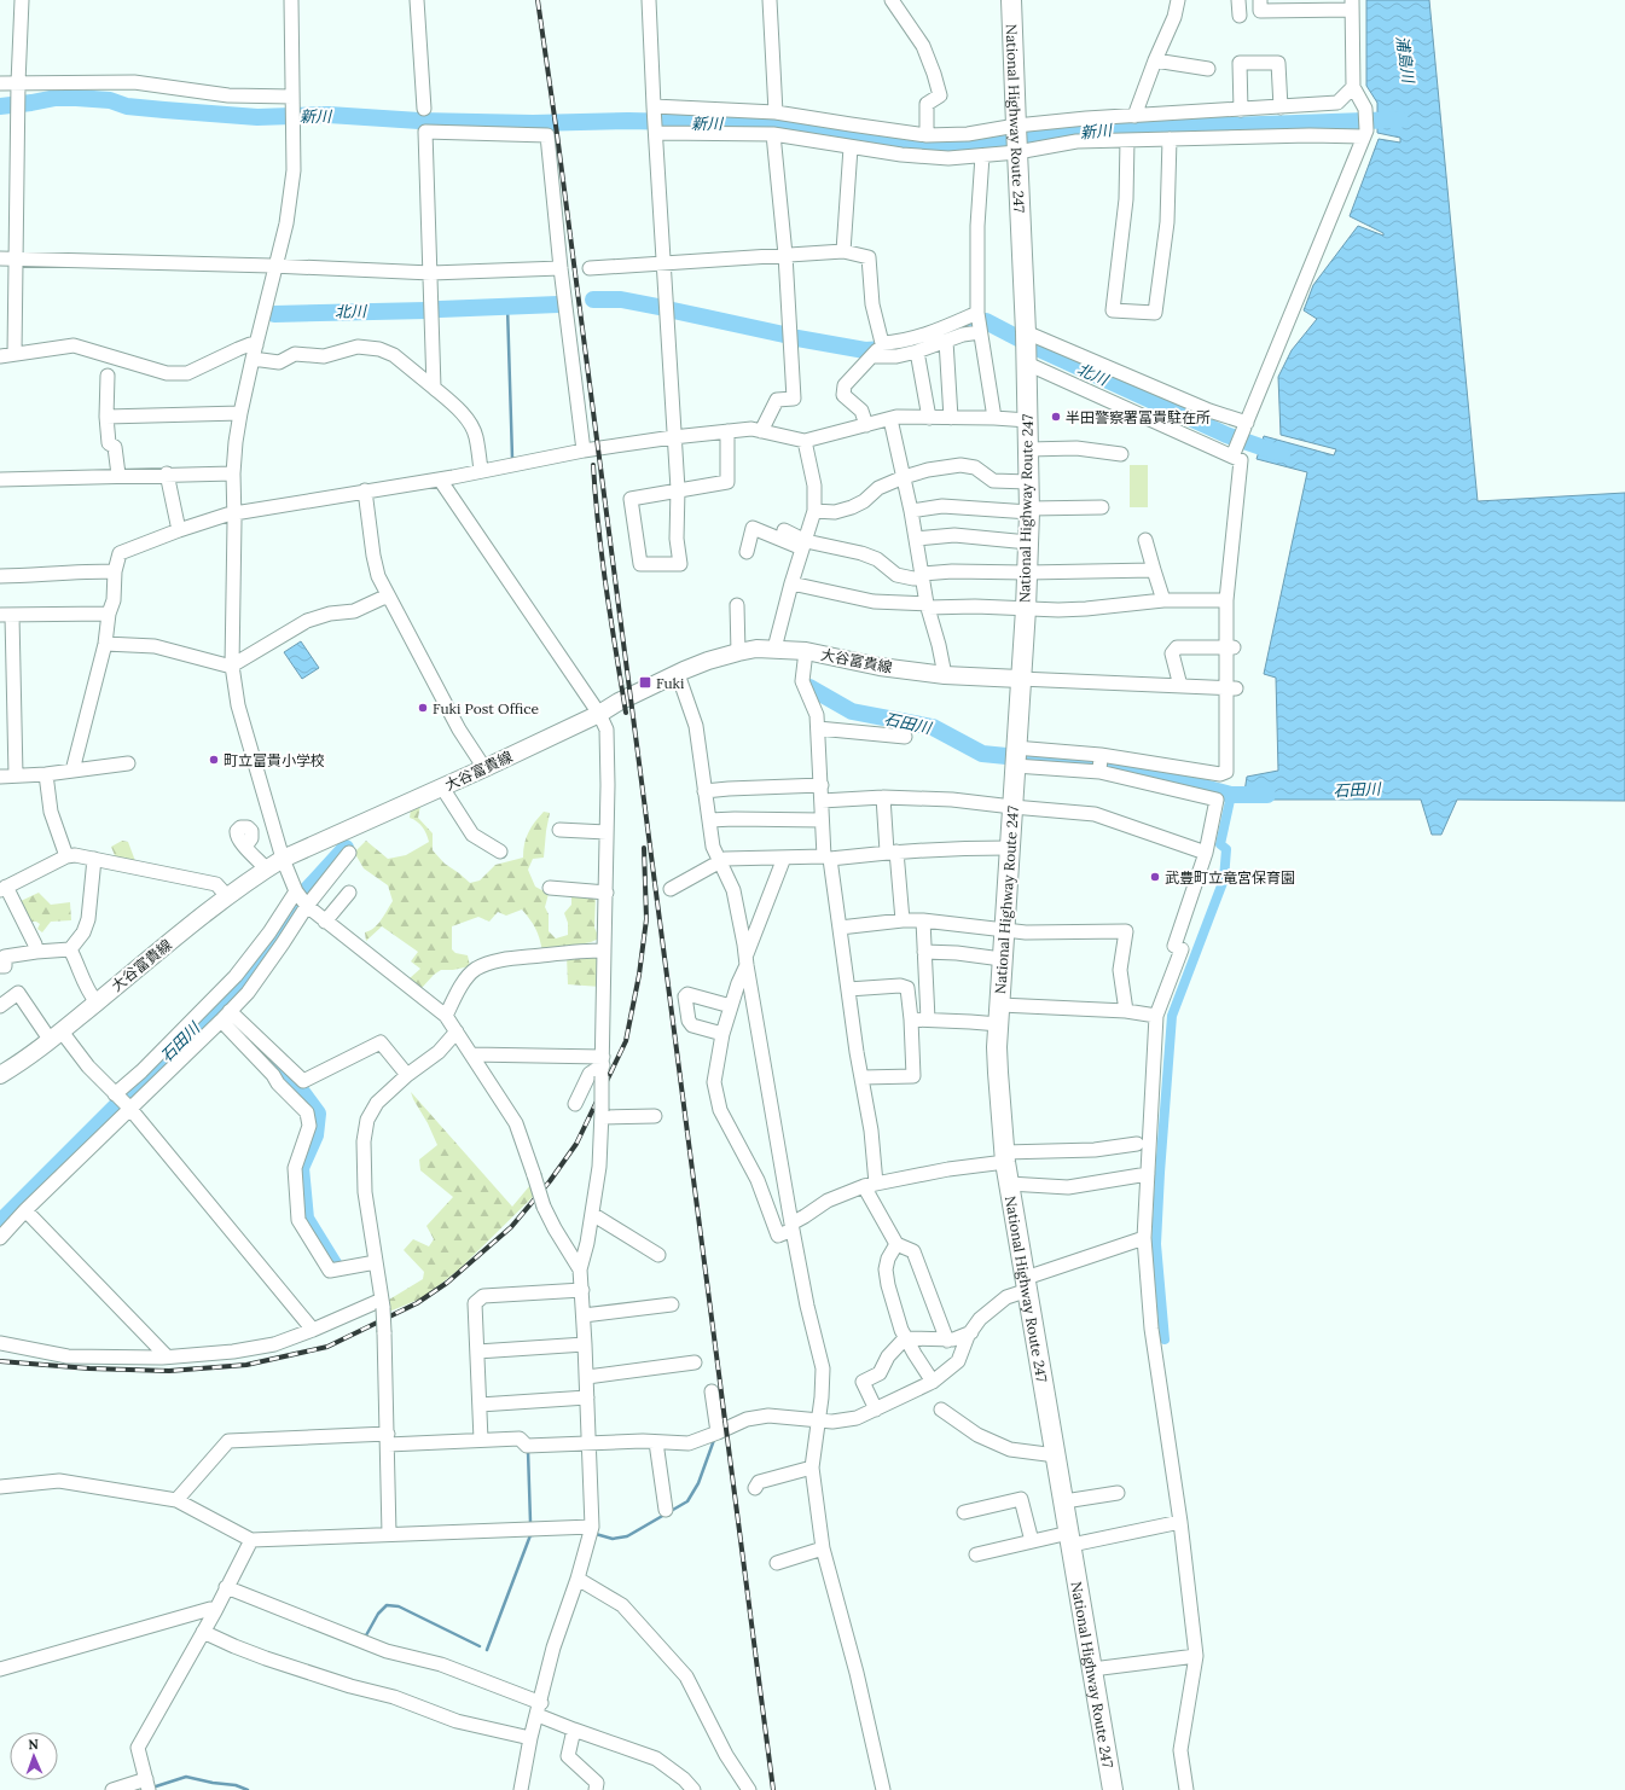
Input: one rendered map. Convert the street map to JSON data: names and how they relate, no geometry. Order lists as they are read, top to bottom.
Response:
{
  "streets": {
    "highway": ["National Highway Route 247"],
    "main road": ["大谷富貴線"]
  },
  "crossings": [
    ["National Highway Route 247", "大谷富貴線"]
  ],
  "water": [
    "浦島川",
    "新川",
    "北川",
    "石田川"
  ],
  "places": {
    "other": [
      "半田警察署冨貴駐在所",
      "Fuki Post Office",
      "町立富貴小学校",
      "武豊町立竜宮保育園"
    ],
    "transit": ["Fuki"]
  },
  "north": "top"
}
